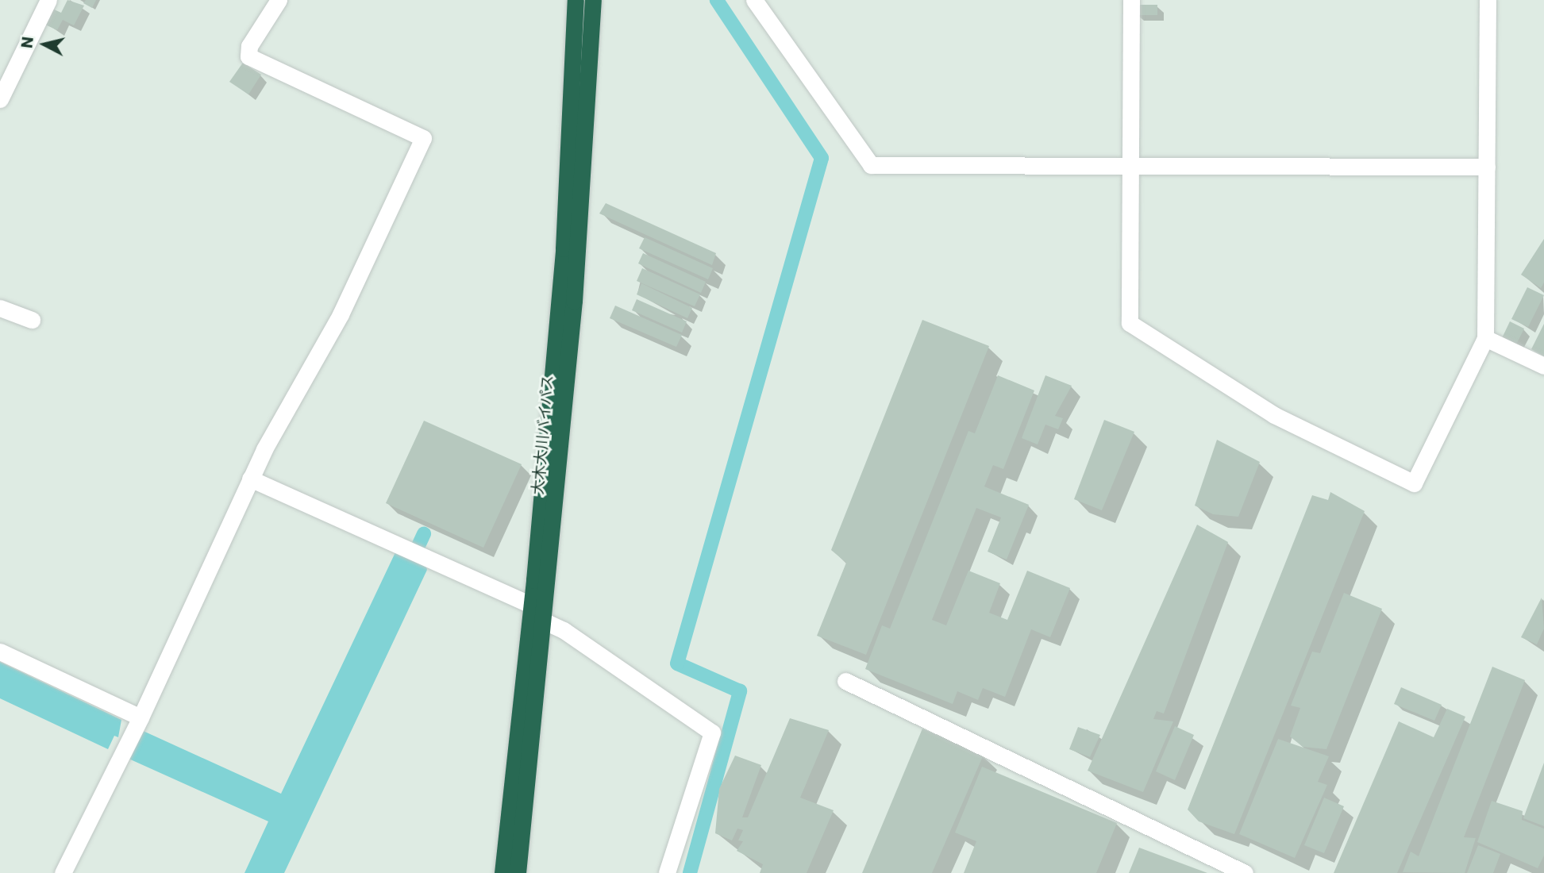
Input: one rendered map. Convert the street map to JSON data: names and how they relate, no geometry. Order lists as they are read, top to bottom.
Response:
{
  "streets": {
    "highway": ["大木大川バイパス"]
  },
  "north": "left"
}
